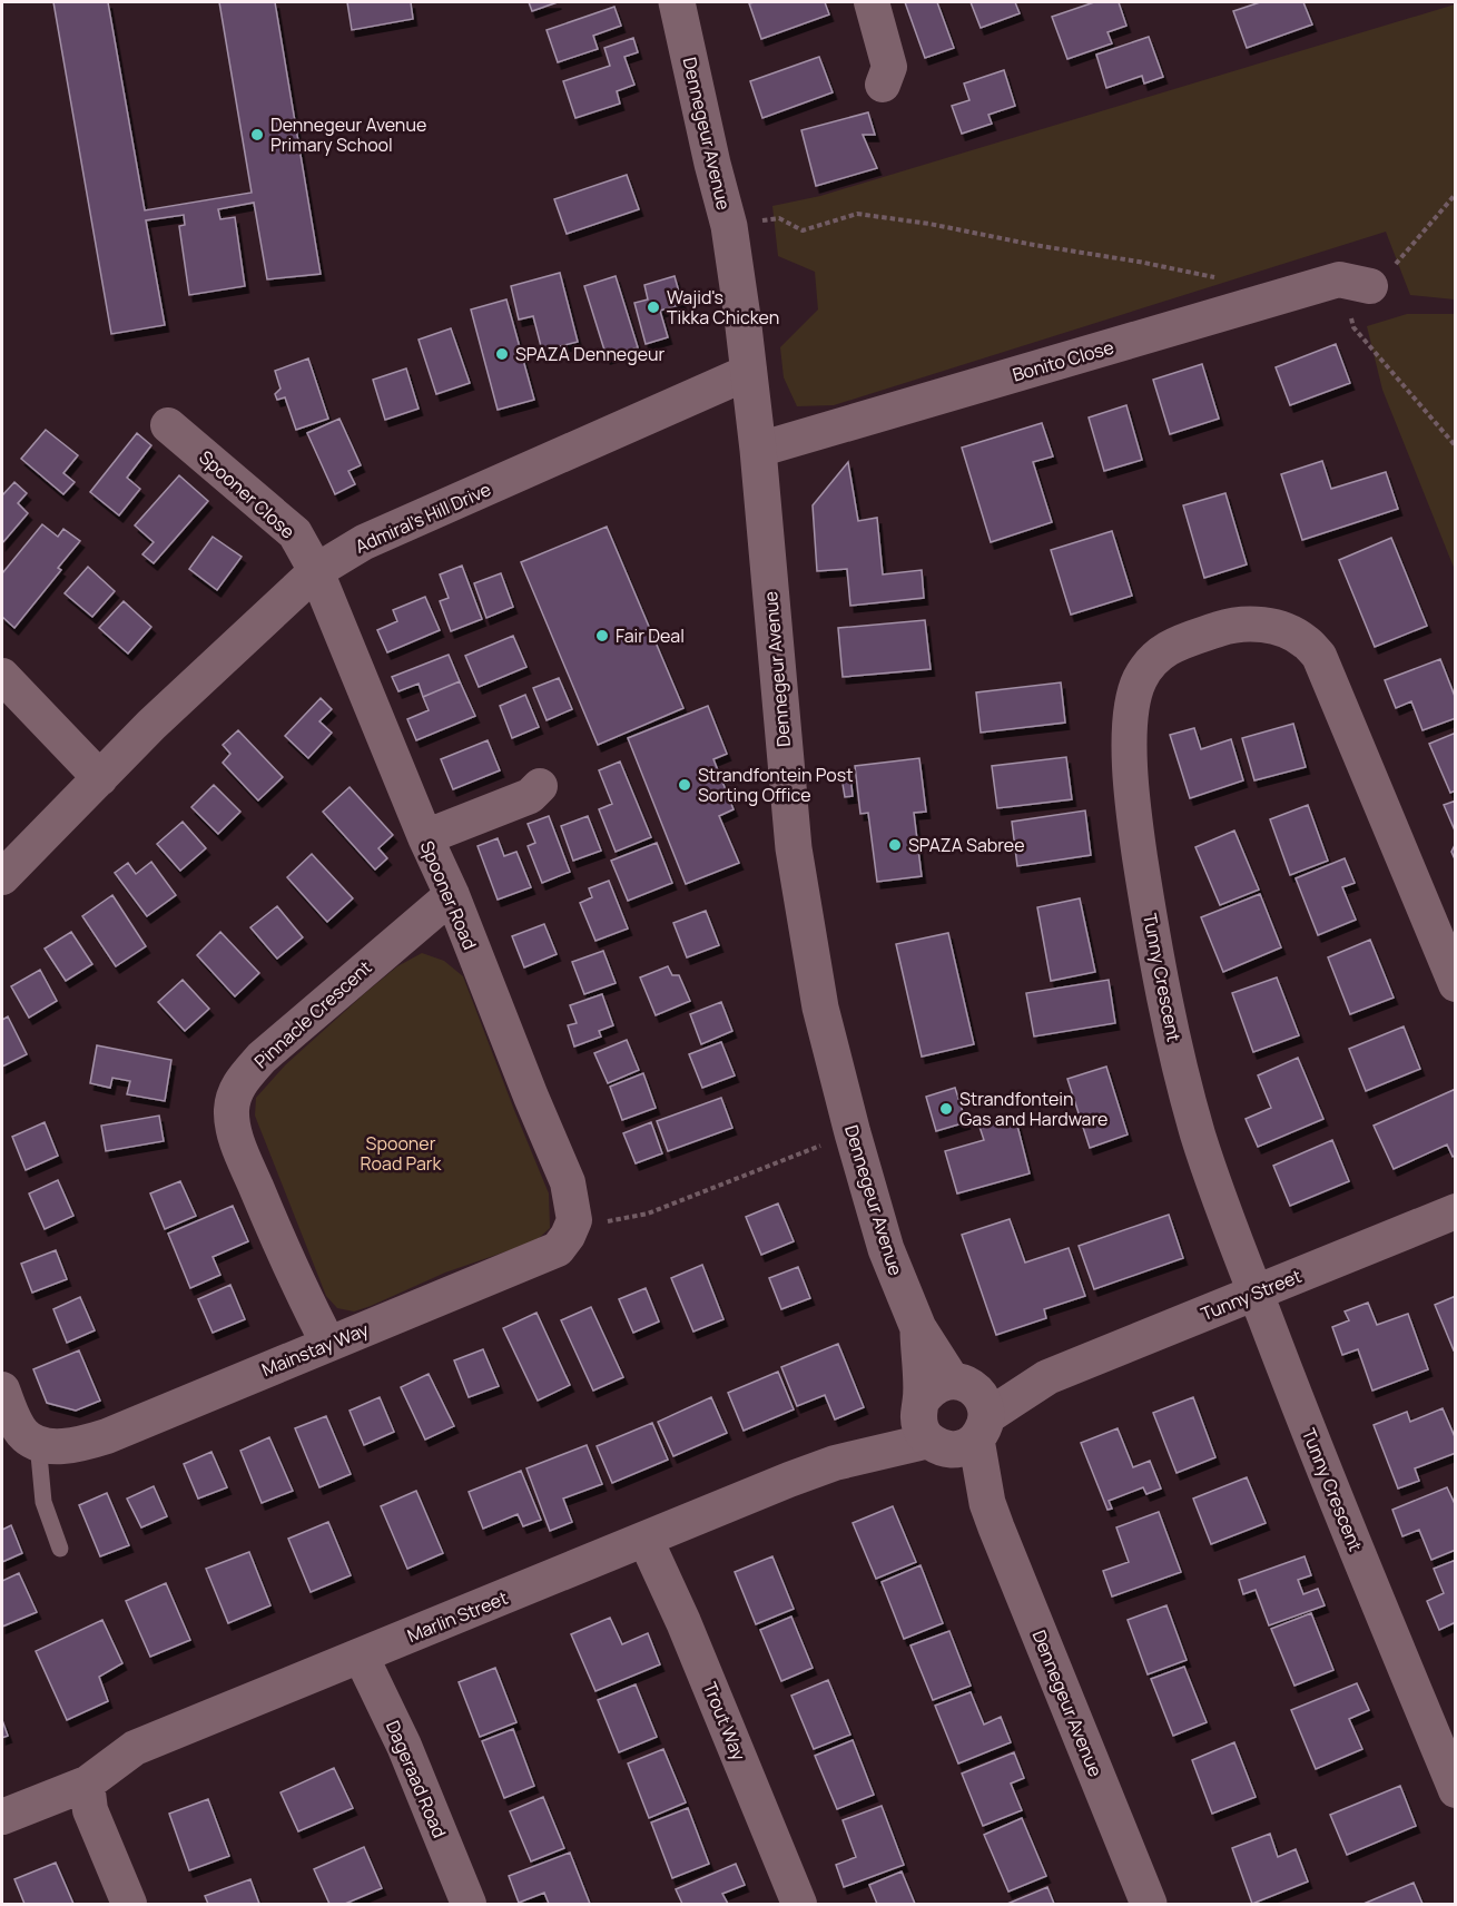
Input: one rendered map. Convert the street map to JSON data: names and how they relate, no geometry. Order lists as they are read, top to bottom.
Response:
{
  "streets": {
    "street": [
      "Dennegeur Avenue",
      "Bonito Close",
      "Spooner Close",
      "Admiral's Hill Drive",
      "Spooner Road",
      "Tunny Crescent",
      "Pinnacle Crescent",
      "Tunny Street",
      "Mainstay Way",
      "Marlin Street",
      "Trout Way",
      "Dageraad Road"
    ]
  },
  "crossings": [
    ["Dennegeur Avenue", "Bonito Close"],
    ["Dennegeur Avenue", "Admiral's Hill Drive"],
    ["Dennegeur Avenue", "Tunny Street"],
    ["Dennegeur Avenue", "Marlin Street"],
    ["Spooner Close", "Admiral's Hill Drive"],
    ["Spooner Close", "Spooner Road"],
    ["Admiral's Hill Drive", "Spooner Road"],
    ["Spooner Road", "Pinnacle Crescent"],
    ["Spooner Road", "Mainstay Way"],
    ["Tunny Crescent", "Tunny Street"],
    ["Pinnacle Crescent", "Mainstay Way"],
    ["Tunny Street", "Marlin Street"],
    ["Marlin Street", "Trout Way"],
    ["Marlin Street", "Dageraad Road"]
  ],
  "parks": ["Spooner Road Park"],
  "places": [
    "Dennegeur Avenue Primary School",
    "Wajid's Tikka Chicken",
    "SPAZA Dennegeur",
    "Fair Deal",
    "Strandfontein Post Sorting Office",
    "SPAZA Sabree",
    "Strandfontein Gas and Hardware"
  ]
}
